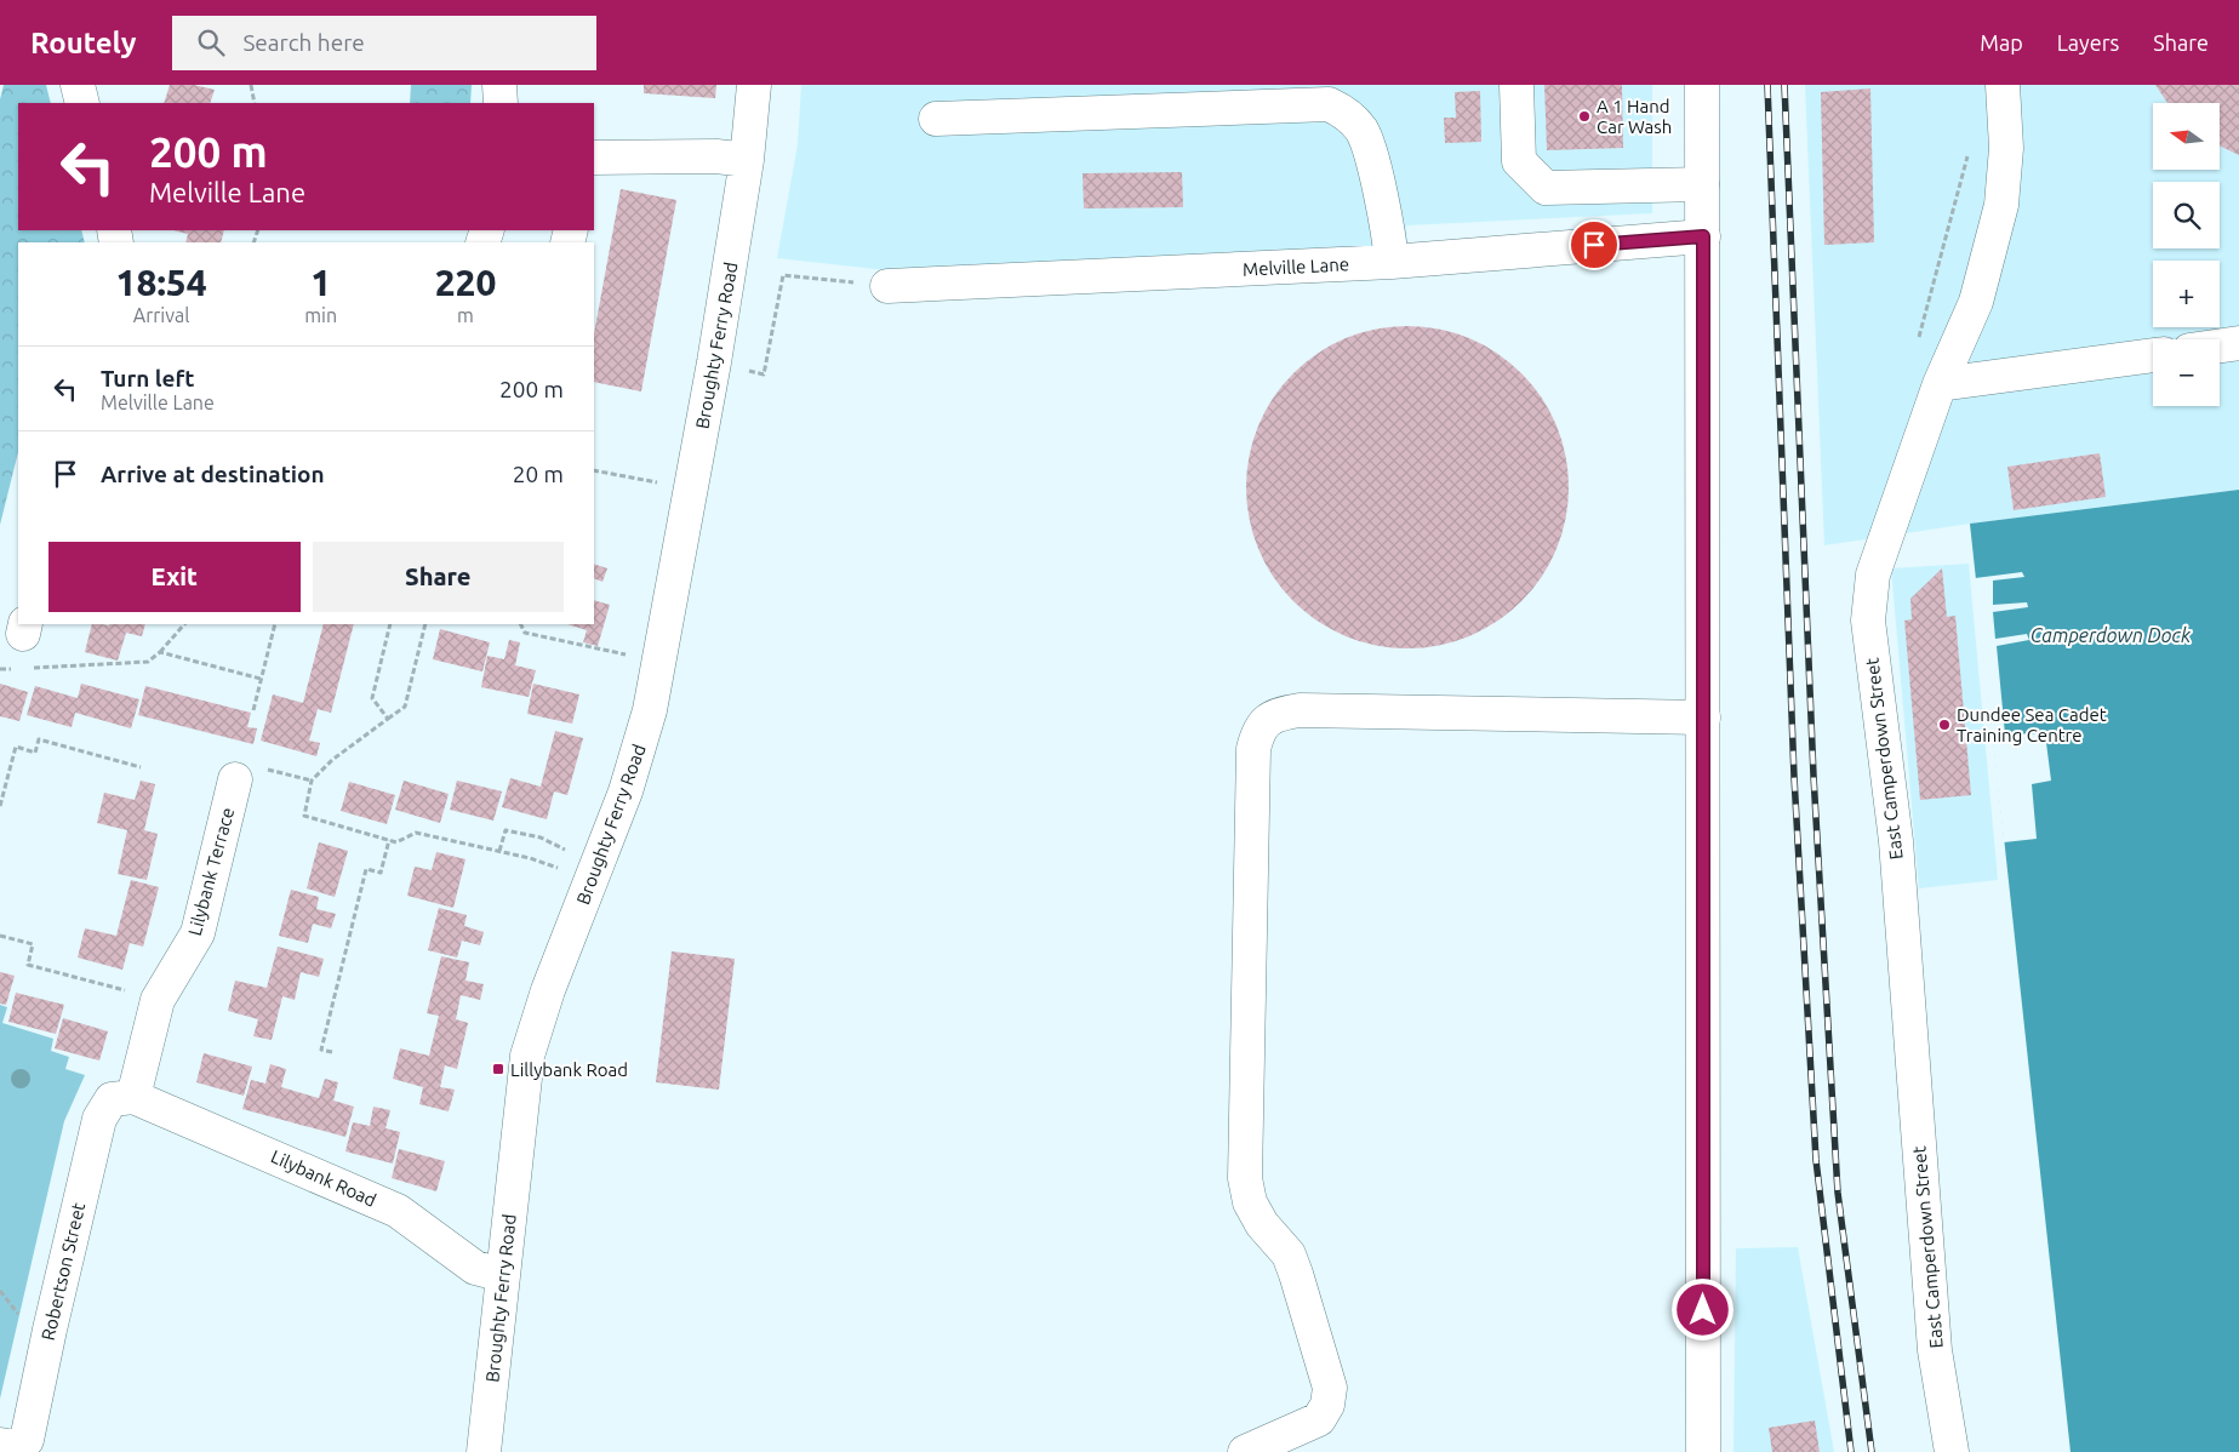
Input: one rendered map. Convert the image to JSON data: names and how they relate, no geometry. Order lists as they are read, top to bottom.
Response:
{
  "streets": {
    "main road": [
      "Melville Lane",
      "Broughty Ferry Road",
      "East Camperdown Street",
      "Lilybank Terrace",
      "Lilybank Road",
      "Robertson Street"
    ]
  },
  "crossings": [
    ["Broughty Ferry Road", "Lilybank Road"],
    ["Lilybank Terrace", "Lilybank Road"],
    ["Lilybank Terrace", "Robertson Street"],
    ["Lilybank Road", "Robertson Street"]
  ],
  "water": ["Camperdown Dock"],
  "places": {
    "other": ["A 1 Hand Car Wash", "Dundee Sea Cadet Training Centre"],
    "transit": ["Lillybank Road"]
  },
  "north": "left",
  "page": {
    "header": "Routely",
    "search": "Search here",
    "nav": ["Map", "Layers", "Share"],
    "map_buttons": ["+", "−"],
    "turn": ["200 m", "Melville Lane"],
    "eta": [
      "18:54",
      "Arrival",
      "1",
      "min",
      "220",
      "m"
    ],
    "list": [
      {
        "name": "Turn left",
        "note": "Melville Lane",
        "value": "200 m"
      },
      {
        "name": "Arrive at destination",
        "value": "20 m"
      }
    ],
    "buttons": ["Exit", "Share"]
  }
}
